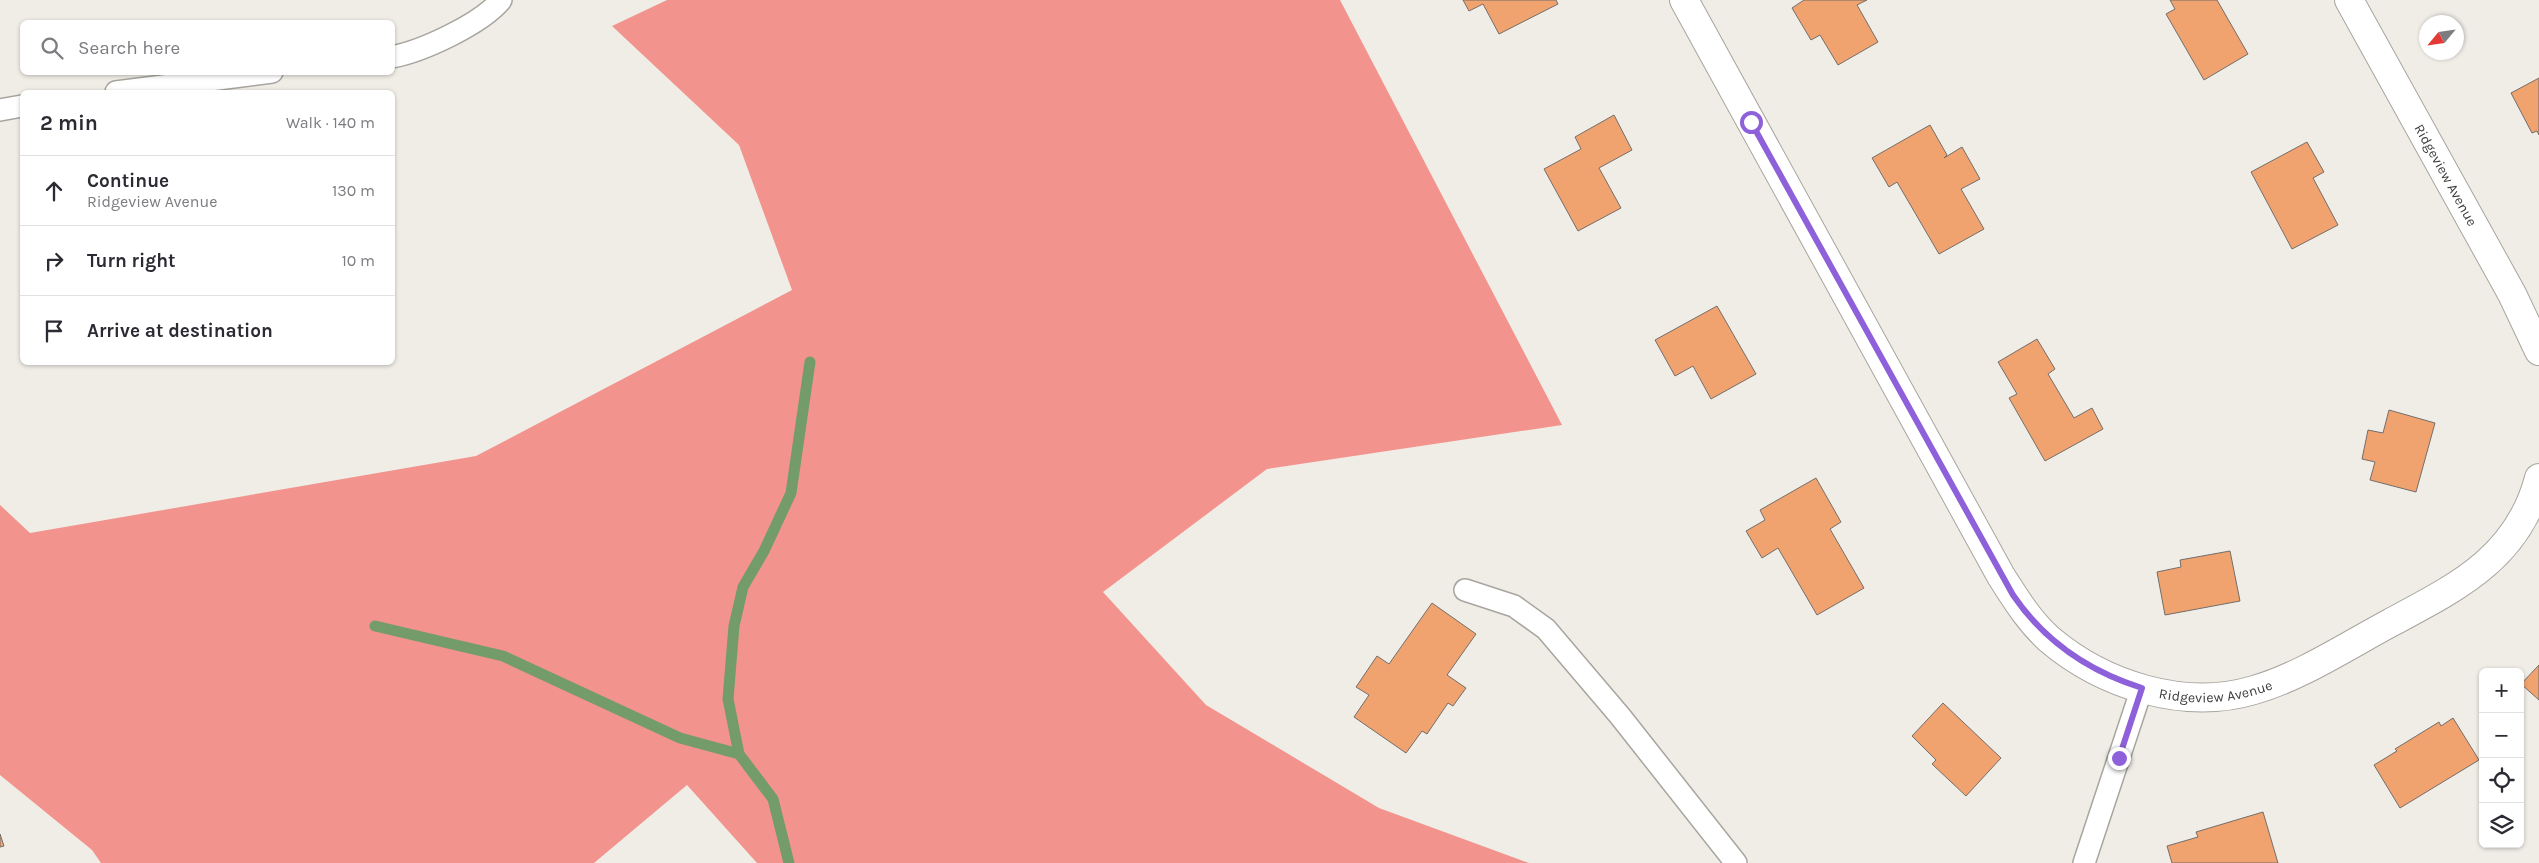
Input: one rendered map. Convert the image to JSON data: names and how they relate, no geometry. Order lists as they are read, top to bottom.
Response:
{
  "streets": {
    "street": ["Ridgeview Avenue"]
  },
  "north": "bottom left",
  "page": {
    "search": "Search here",
    "heading": ["2 min", "Walk · 140 m"],
    "list": [
      ["Continue", "Ridgeview Avenue", "130 m"],
      ["Turn right", "10 m"],
      "Arrive at destination"
    ],
    "map_buttons": ["+", "−"]
  }
}
